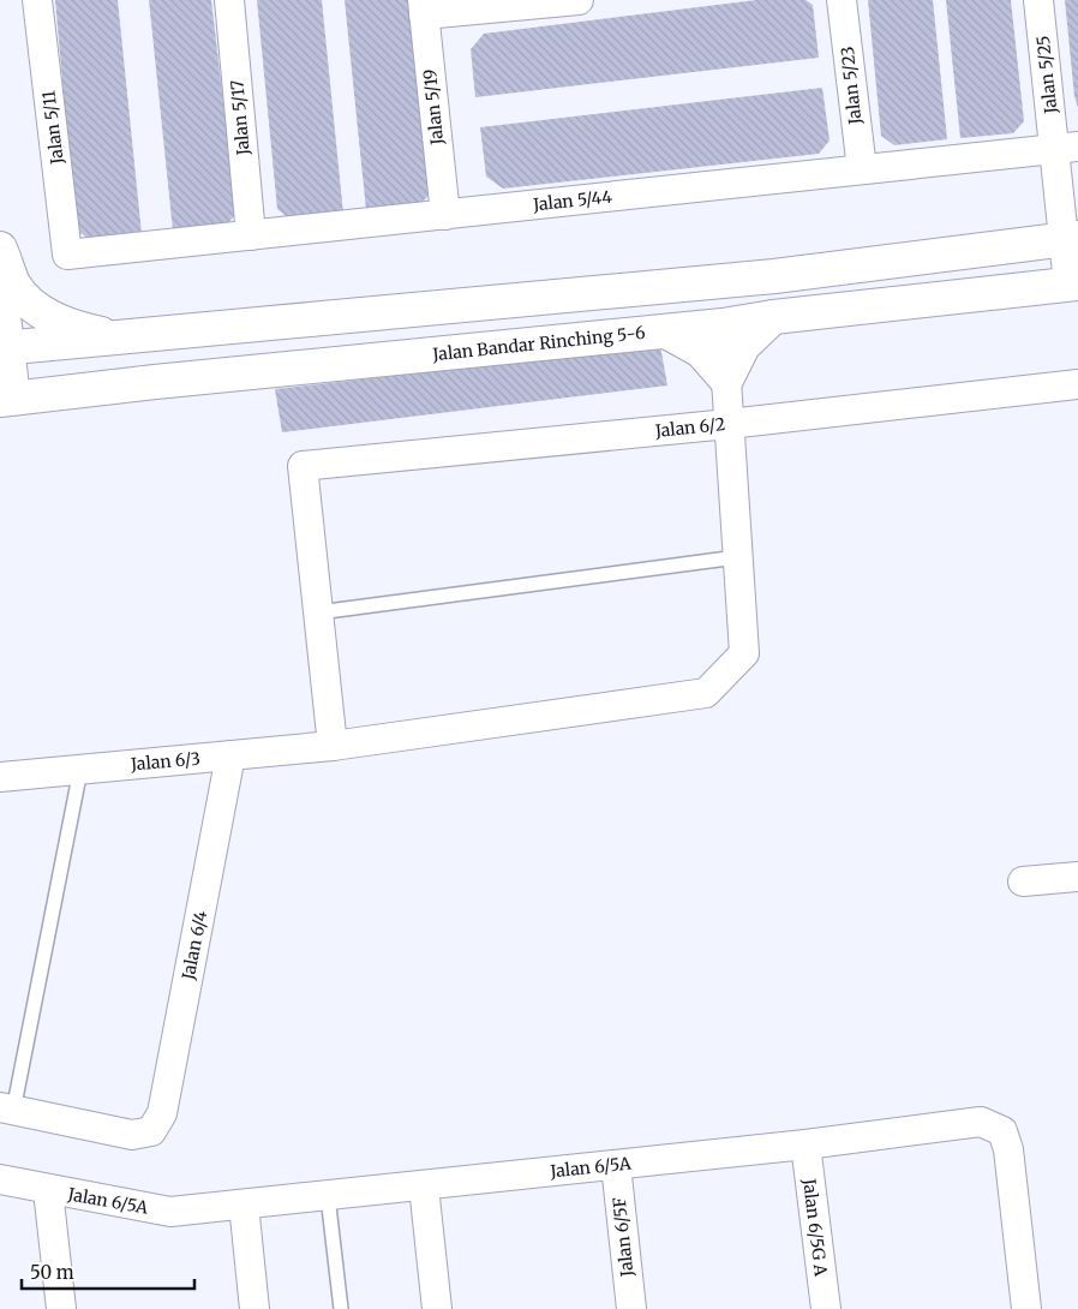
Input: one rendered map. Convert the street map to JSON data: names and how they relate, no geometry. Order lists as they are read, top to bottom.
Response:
{
  "streets": {
    "street": [
      "Jalan 5/25",
      "Jalan 5/23",
      "Jalan 5/19",
      "Jalan 5/17",
      "Jalan 5/11",
      "Jalan 5/44",
      "Jalan Bandar Rinching 5-6",
      "Jalan 6/2",
      "Jalan 6/3",
      "Jalan 6/4",
      "Jalan 6/5A",
      "Jalan 6/5G A",
      "Jalan 6/5F"
    ]
  },
  "crossings": [
    ["Jalan 5/25", "Jalan 5/44"],
    ["Jalan 5/25", "Jalan Bandar Rinching 5-6"],
    ["Jalan 5/23", "Jalan 5/44"],
    ["Jalan 5/19", "Jalan 5/44"],
    ["Jalan 5/17", "Jalan 5/44"],
    ["Jalan 5/11", "Jalan 5/44"],
    ["Jalan Bandar Rinching 5-6", "Jalan 6/3"],
    ["Jalan 6/2", "Jalan 6/3"],
    ["Jalan 6/3", "Jalan 6/4"],
    ["Jalan 6/5A", "Jalan 6/5G A"],
    ["Jalan 6/5A", "Jalan 6/5F"]
  ],
  "scale_bar": "50 m"
}
